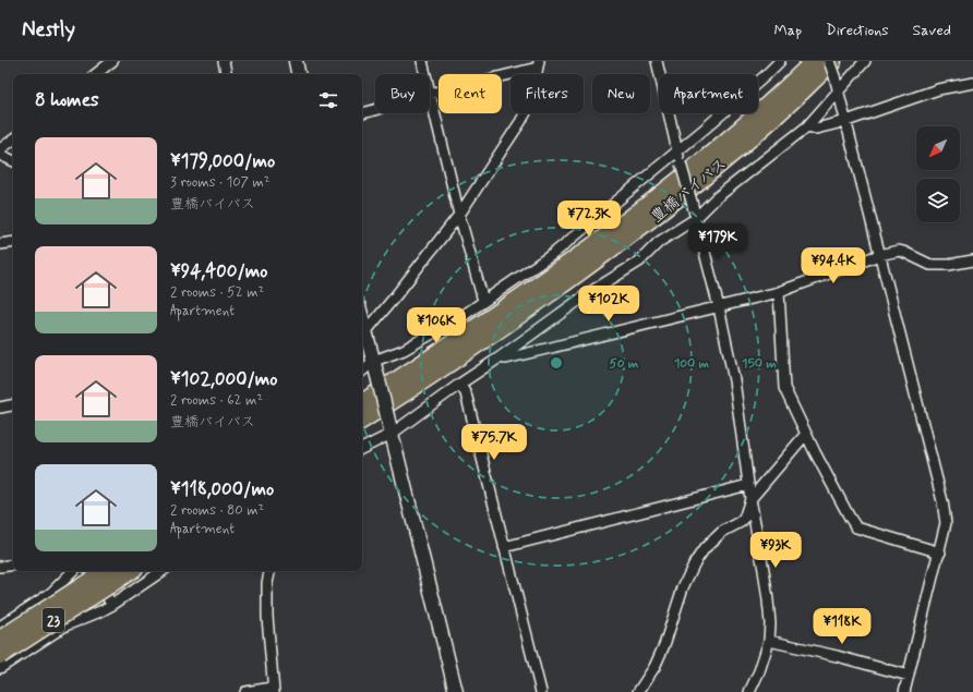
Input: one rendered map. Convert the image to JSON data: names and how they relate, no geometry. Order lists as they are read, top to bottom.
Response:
{
  "streets": {
    "highway": ["豊橋バイパス", "23"]
  },
  "north": "bottom left",
  "page": {
    "header": "Nestly",
    "nav": ["Map", "Directions", "Saved"],
    "chip": [
      "Buy",
      "Rent",
      "Filters",
      "New",
      "Apartment"
    ],
    "heading": "8 homes",
    "list": [
      {
        "name": "¥179,000/mo",
        "note": "3 rooms · 107 m² · 豊橋バイパス"
      },
      {
        "name": "¥94,400/mo",
        "note": "2 rooms · 52 m² · Apartment"
      },
      {
        "name": "¥102,000/mo",
        "note": "2 rooms · 62 m² · 豊橋バイパス"
      },
      {
        "name": "¥118,000/mo",
        "note": "2 rooms · 80 m² · Apartment"
      }
    ],
    "price": [
      "¥72.3K",
      "¥179K",
      "¥94.4K",
      "¥102K",
      "¥106K",
      "¥75.7K",
      "¥93K",
      "¥118K"
    ]
  },
  "rings": ["50 m", "100 m", "150 m"]
}
